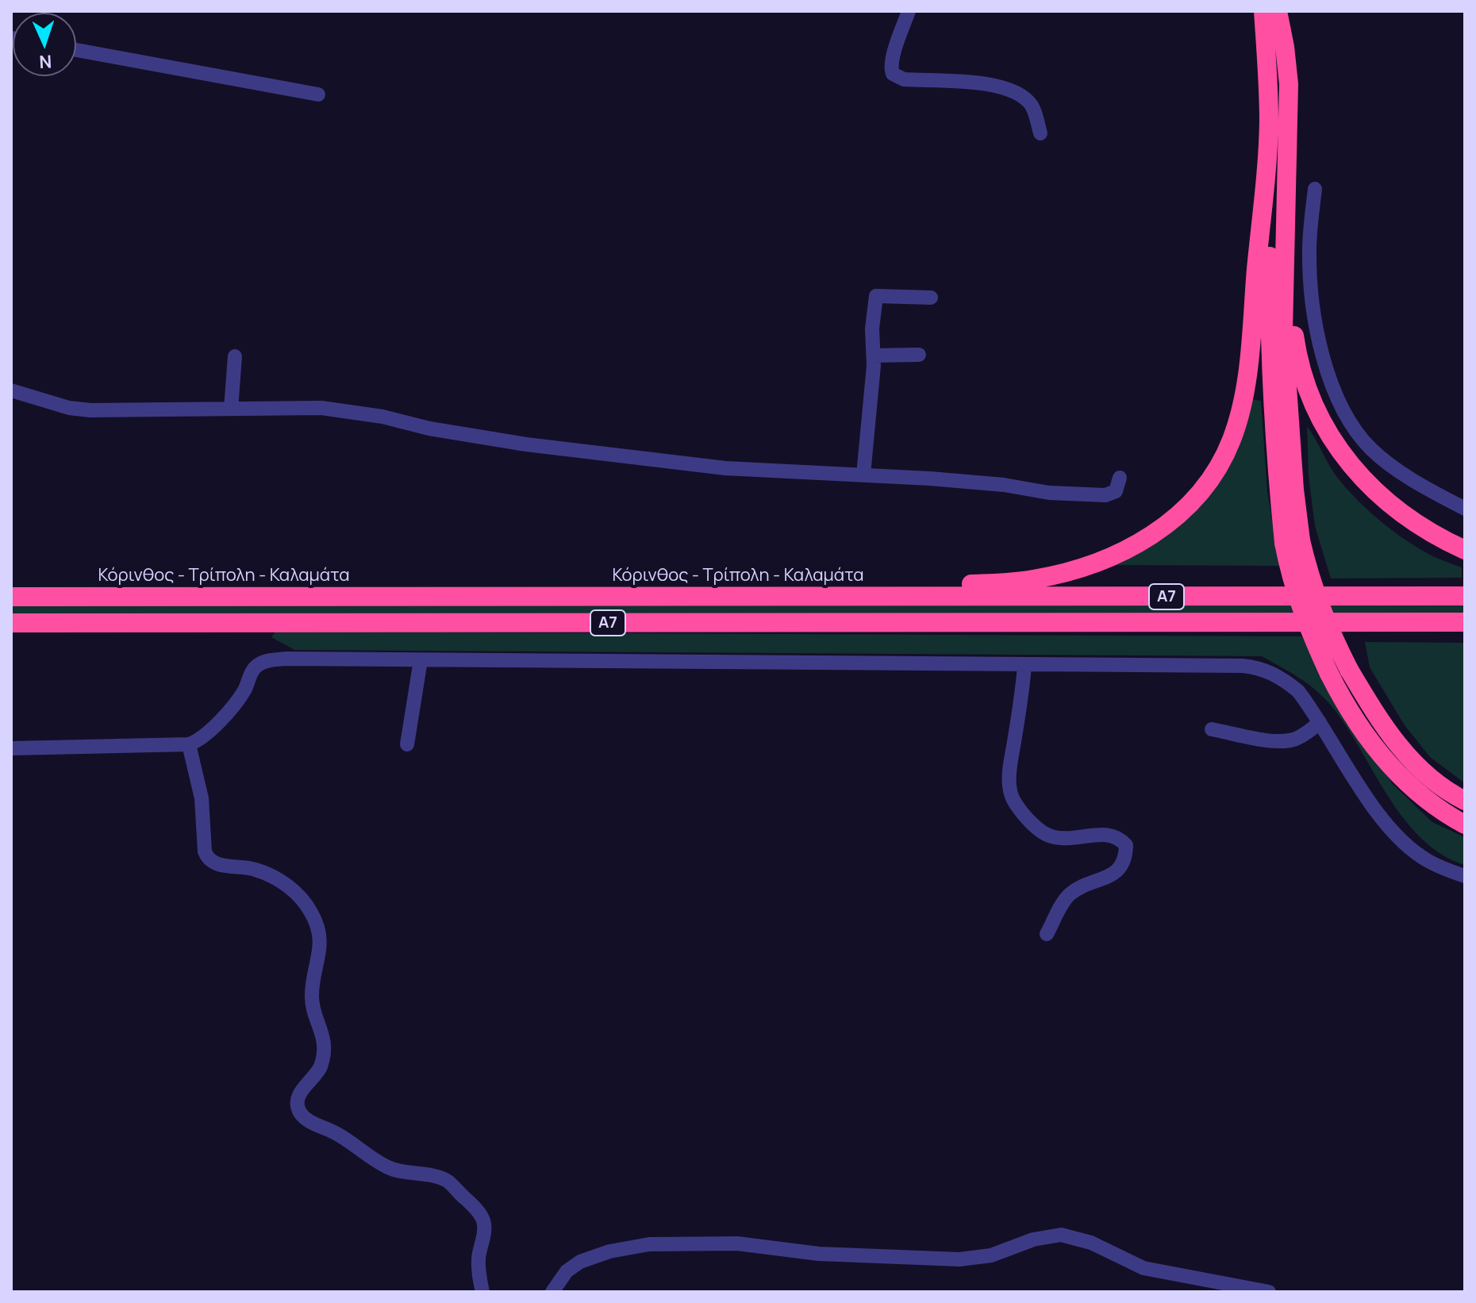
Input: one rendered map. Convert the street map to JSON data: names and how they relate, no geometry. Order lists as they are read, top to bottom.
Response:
{
  "streets": {
    "highway": ["Κόρινθος - Τρίπολη - Καλαμάτα", "Α7"]
  },
  "north": "bottom"
}
